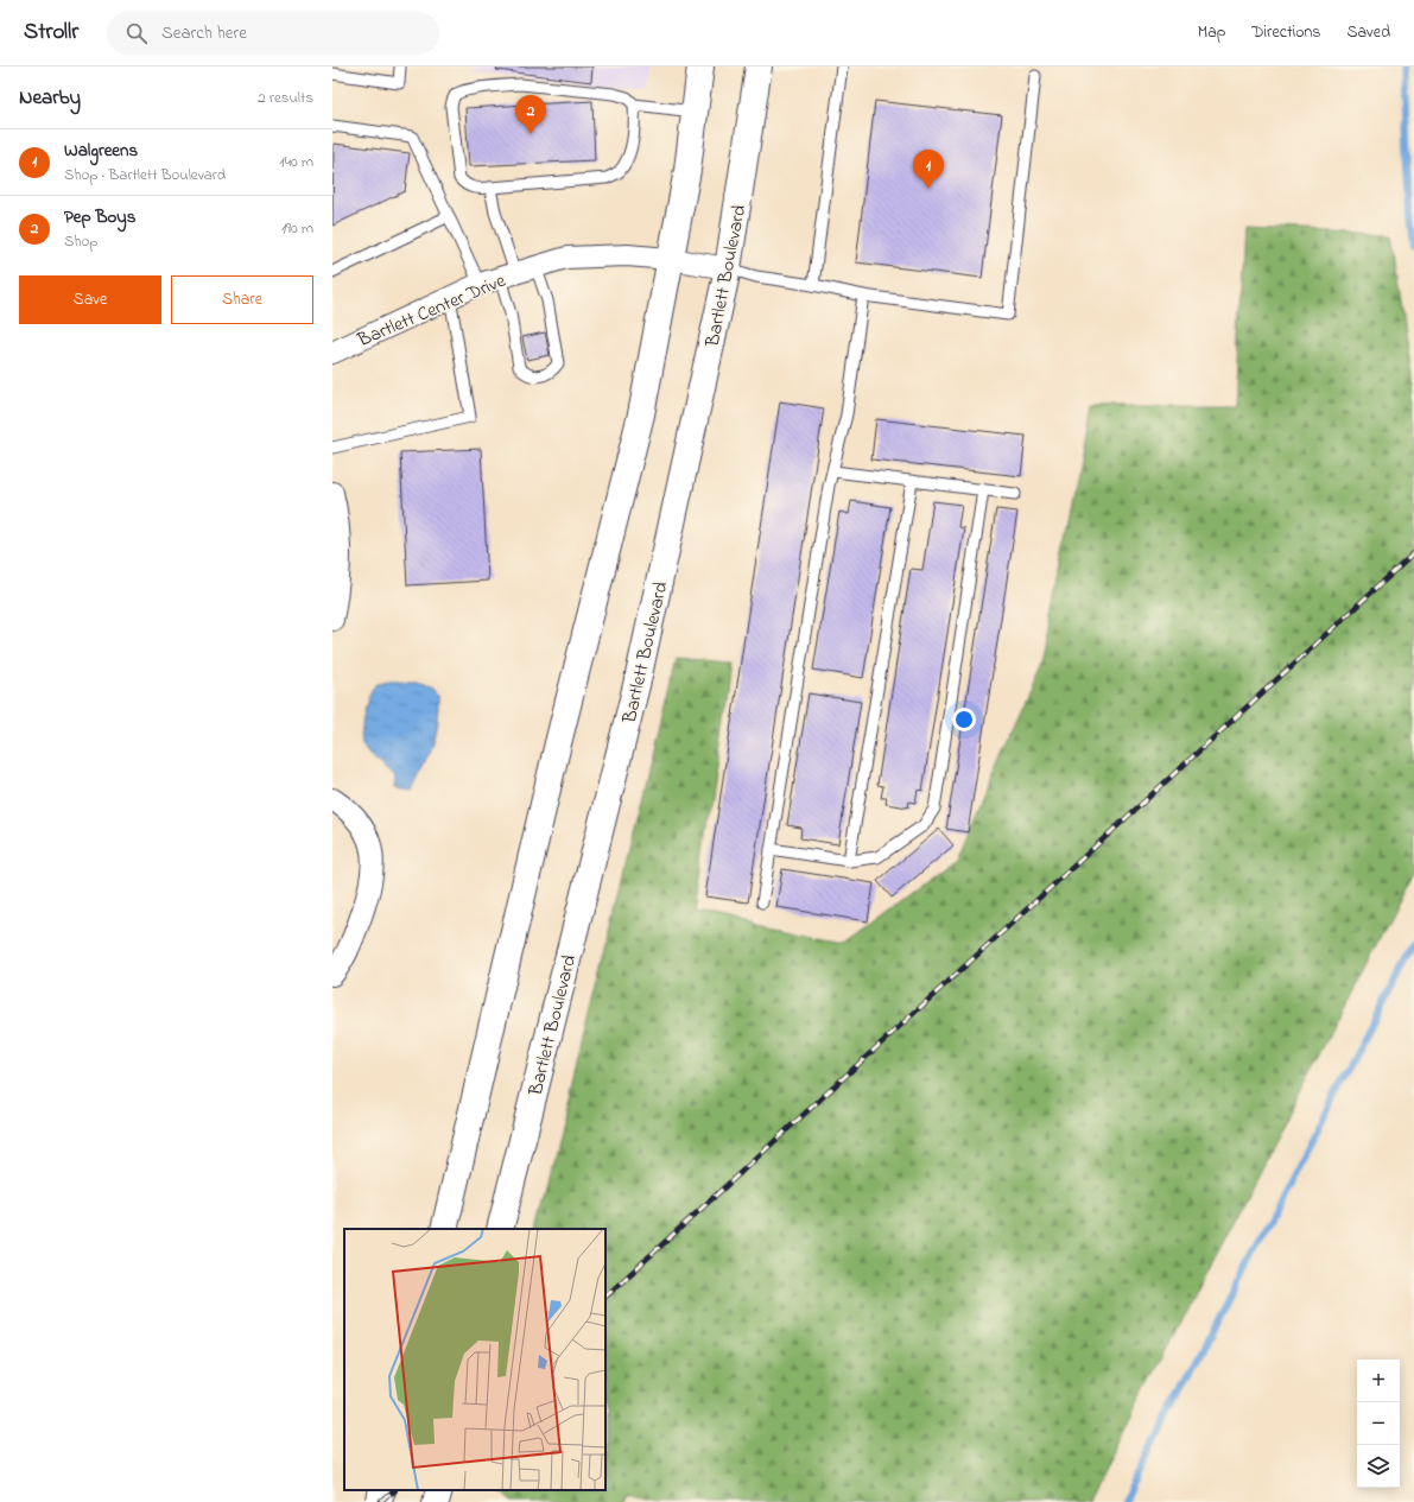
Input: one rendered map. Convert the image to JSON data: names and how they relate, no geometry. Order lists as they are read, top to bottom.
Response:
{
  "streets": {
    "main road": ["Bartlett Boulevard"],
    "street": ["Bartlett Center Drive"]
  },
  "crossings": [
    ["Bartlett Boulevard", "Bartlett Center Drive"]
  ],
  "page": {
    "header": "Strollr",
    "search": "Search here",
    "nav": ["Map", "Directions", "Saved"],
    "heading": ["Nearby", "2 results"],
    "pins": ["2", "1"],
    "list": [
      {
        "mark": "1",
        "name": "Walgreens",
        "note": "Shop · Bartlett Boulevard",
        "value": "140 m"
      },
      {
        "mark": "2",
        "name": "Pep Boys",
        "note": "Shop",
        "value": "190 m"
      }
    ],
    "buttons": ["Save", "Share"],
    "map_buttons": ["+", "−"]
  }
}
